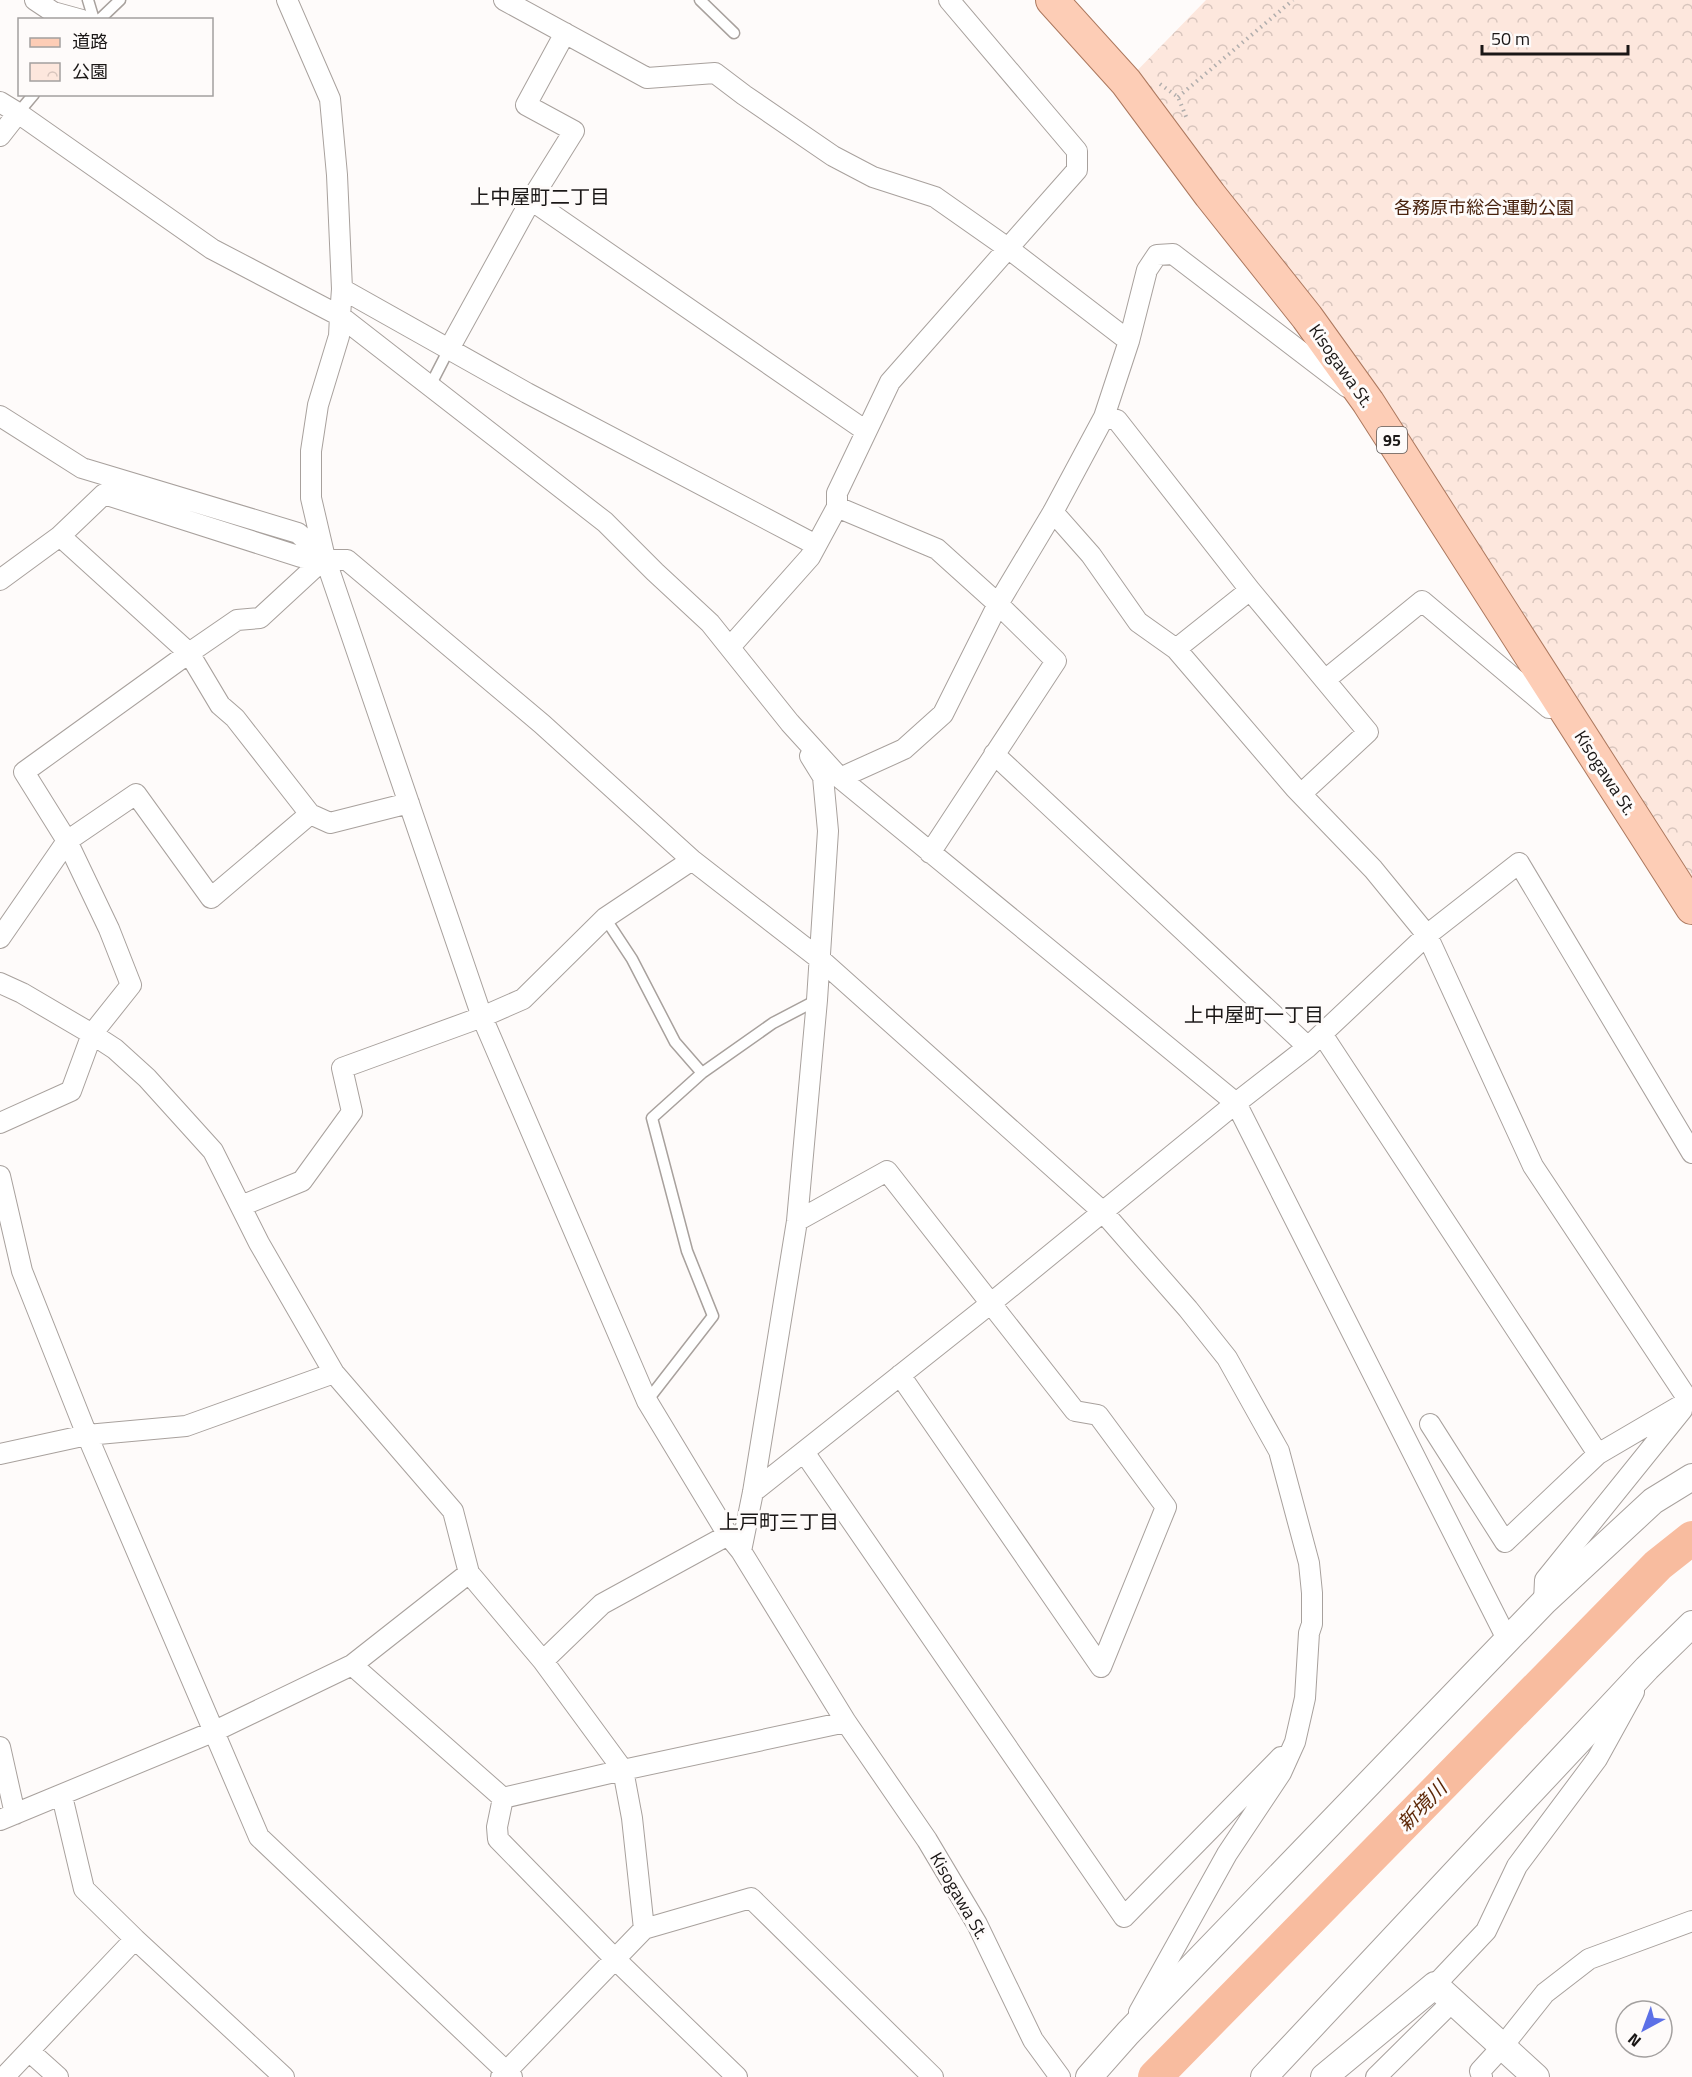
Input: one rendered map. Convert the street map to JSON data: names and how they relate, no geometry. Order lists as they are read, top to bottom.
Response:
{
  "streets": {
    "main road": ["Kisogawa St.", "95"]
  },
  "districts": ["上中屋町二丁目", "上中屋町一丁目", "上戸町三丁目"],
  "water": ["新境川"],
  "parks": ["各務原市総合運動公園"],
  "legend": ["道路", "公園"],
  "scale_bar": "50 m",
  "north": "bottom left"
}
